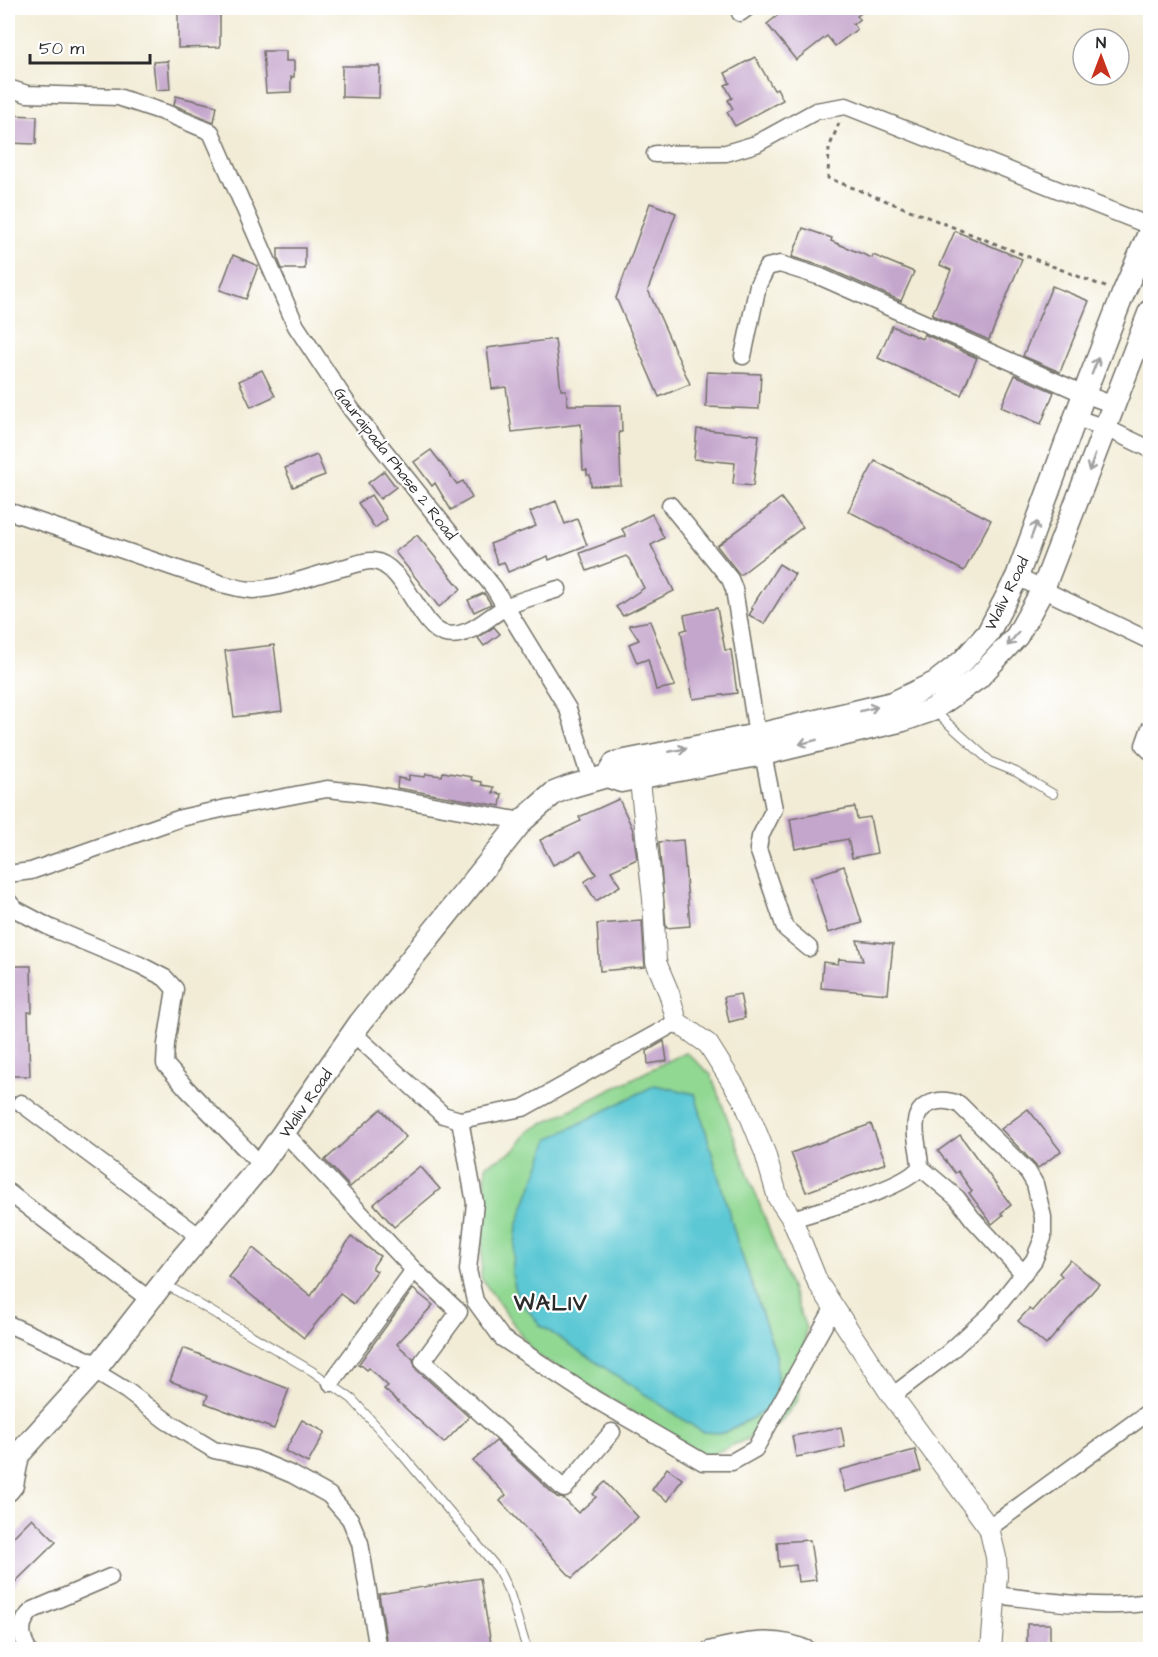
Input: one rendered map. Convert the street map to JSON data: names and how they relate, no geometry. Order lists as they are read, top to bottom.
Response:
{
  "streets": {
    "main road": ["Waliv Road"],
    "street": ["Gauraipada Phase 2 Road"]
  },
  "crossings": [
    ["Gauraipada Phase 2 Road", "Waliv Road"]
  ],
  "districts": ["WALIV"],
  "scale_bar": "50 m",
  "north": "top"
}
